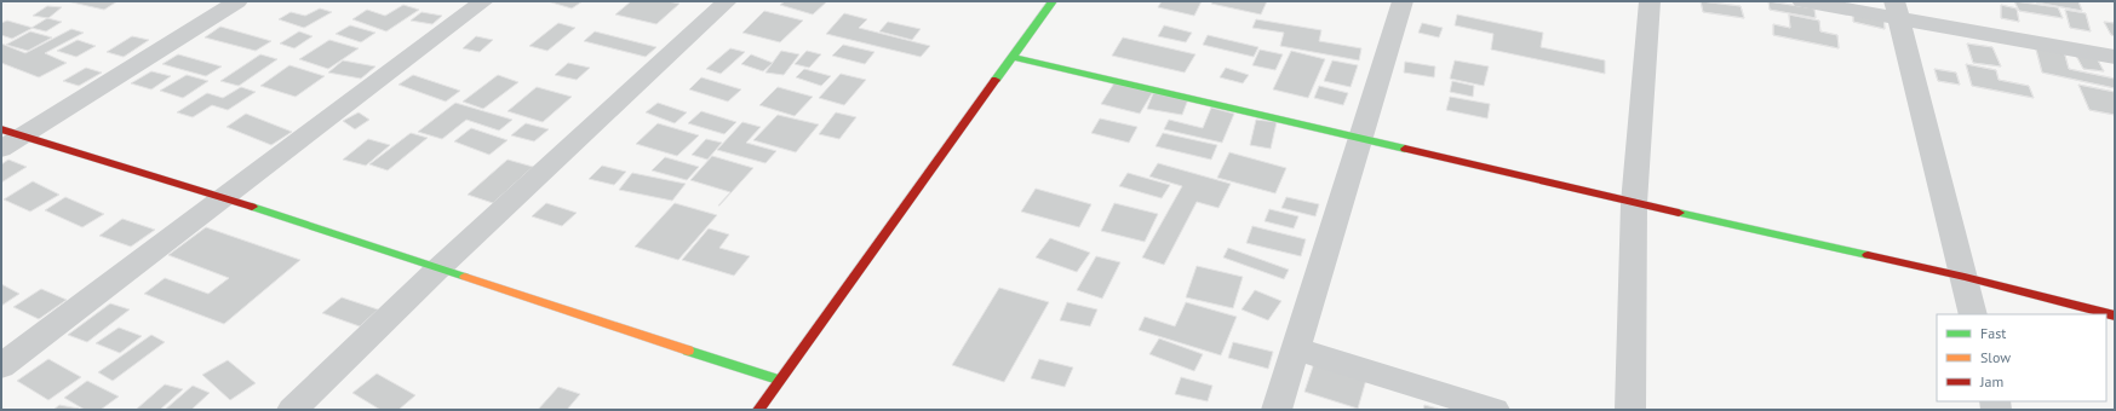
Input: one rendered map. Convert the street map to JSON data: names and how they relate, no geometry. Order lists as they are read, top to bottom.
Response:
{
  "legend": ["Fast", "Slow", "Jam"]
}
